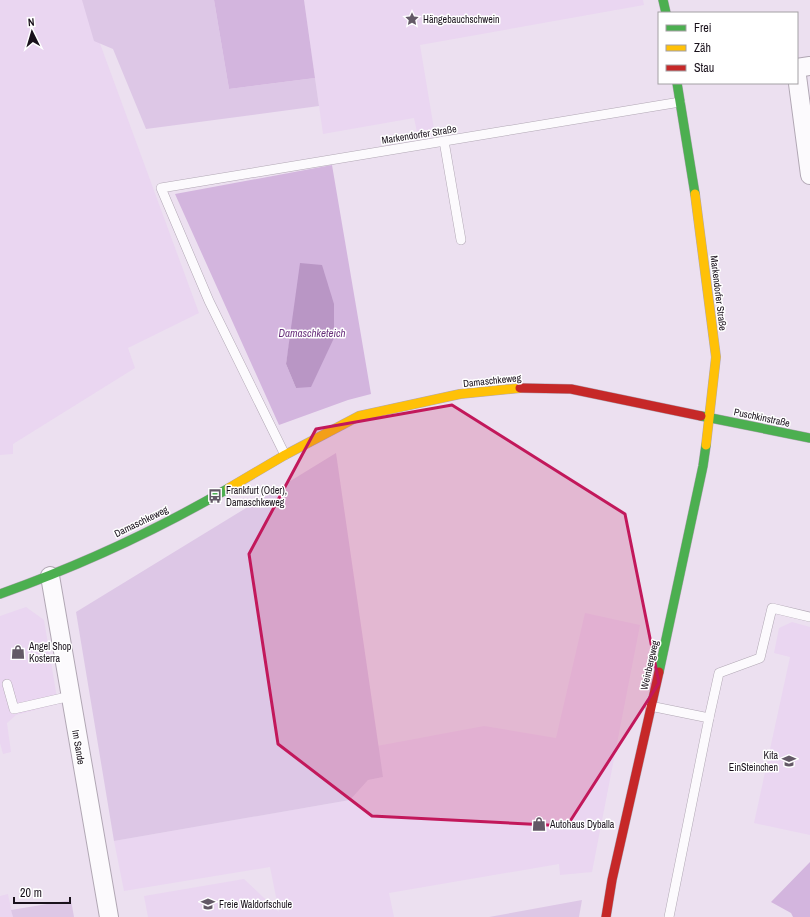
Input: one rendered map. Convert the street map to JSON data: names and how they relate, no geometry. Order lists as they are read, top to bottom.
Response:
{
  "streets": {
    "street": [
      "Markendorfer Straße",
      "Damaschkeweg",
      "Puschkinstraße",
      "Weinbergweg",
      "Im Sande"
    ]
  },
  "crossings": [
    ["Markendorfer Straße", "Damaschkeweg"],
    ["Markendorfer Straße", "Puschkinstraße"],
    ["Markendorfer Straße", "Weinbergweg"],
    ["Damaschkeweg", "Puschkinstraße"],
    ["Damaschkeweg", "Weinbergweg"],
    ["Damaschkeweg", "Im Sande"],
    ["Puschkinstraße", "Weinbergweg"]
  ],
  "water": ["Damaschketeich"],
  "places": {
    "place": ["Hängebauchschwein"],
    "bus stop": ["Frankfurt (Oder), Damaschkeweg"],
    "shop": ["Angel Shop Kosterra", "Autohaus Dyballa"],
    "school or university": ["Kita EinSteinchen", "Freie Waldorfschule"]
  },
  "legend": ["Frei", "Zäh", "Stau"],
  "scale_bar": "20 m",
  "north": "top"
}
